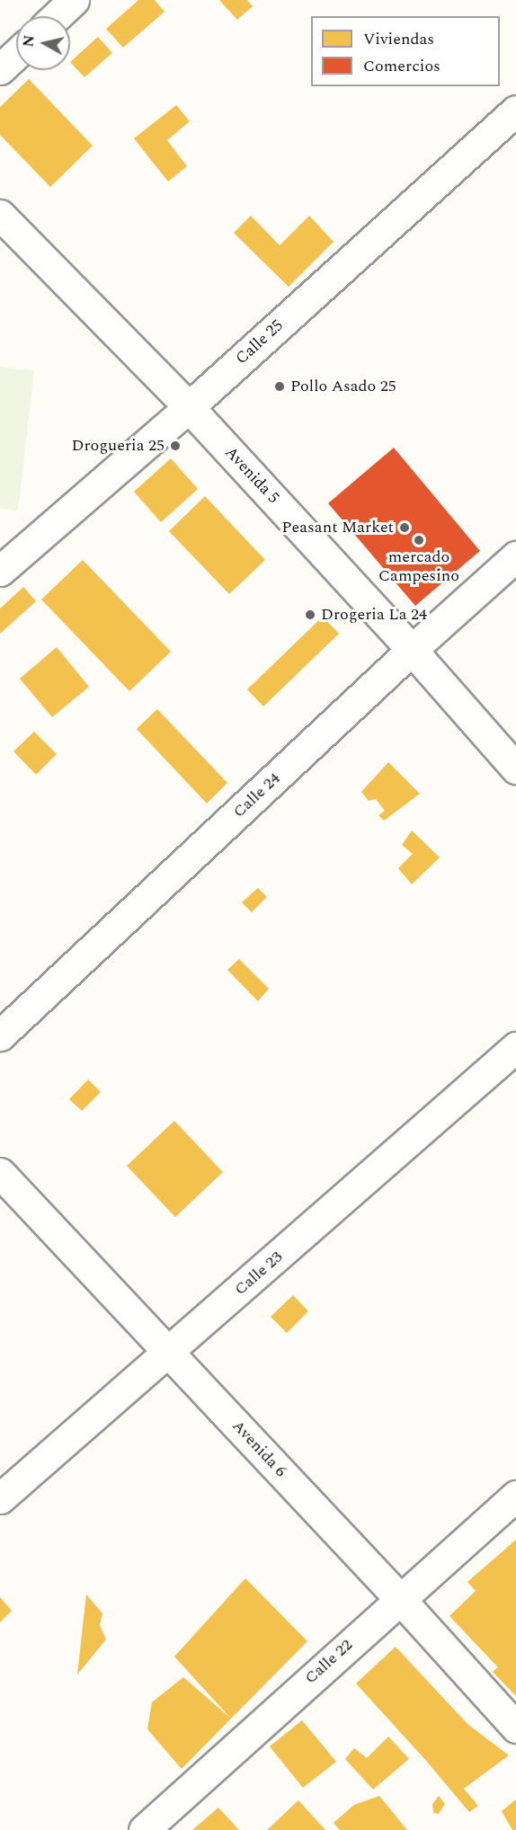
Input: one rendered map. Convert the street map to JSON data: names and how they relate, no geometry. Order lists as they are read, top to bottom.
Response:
{
  "streets": {
    "street": [
      "Calle 25",
      "Avenida 5",
      "Calle 24",
      "Calle 23",
      "Avenida 6",
      "Calle 22"
    ]
  },
  "crossings": [
    ["Calle 25", "Avenida 5"],
    ["Avenida 5", "Calle 24"],
    ["Calle 23", "Avenida 6"],
    ["Avenida 6", "Calle 22"]
  ],
  "places": [
    "Pollo Asado 25",
    "Drogueria 25",
    "Peasant Market",
    "mercado Campesino",
    "Drogeria La 24"
  ],
  "legend": ["Viviendas", "Comercios"],
  "north": "left"
}
